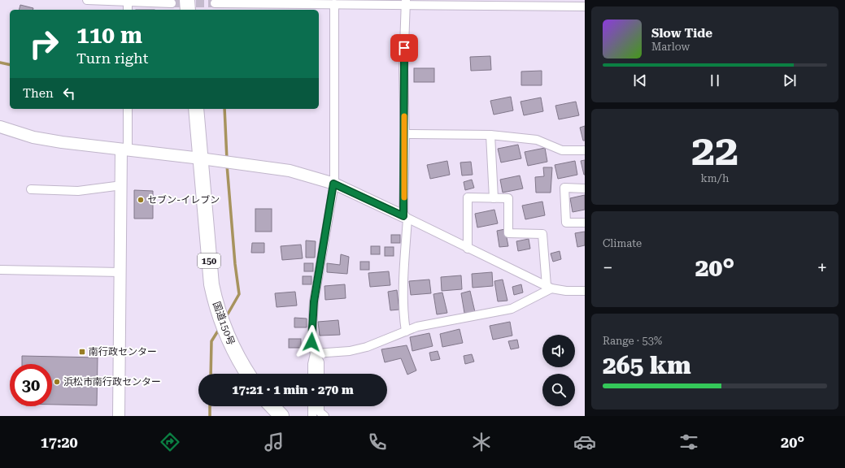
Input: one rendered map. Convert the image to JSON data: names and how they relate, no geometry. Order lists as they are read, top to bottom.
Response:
{
  "streets": {
    "highway": ["150", "国道150号"]
  },
  "places": {
    "other": ["セブン-イレブン", "浜松市南行政センター"],
    "transit": ["南行政センター"]
  },
  "page": {
    "turn": ["110 m", "Turn right"],
    "song": ["Slow Tide", "Marlow"],
    "then": "Then",
    "tile": [
      ["22", "km/h"],
      "Climate",
      ["Range · 53%", "265 km"]
    ],
    "heat": ["−", "20°", "+"],
    "limit": "30",
    "trip": "17:21 · 1 min · 270 m",
    "tabs": ["17:20", "20°"]
  }
}
